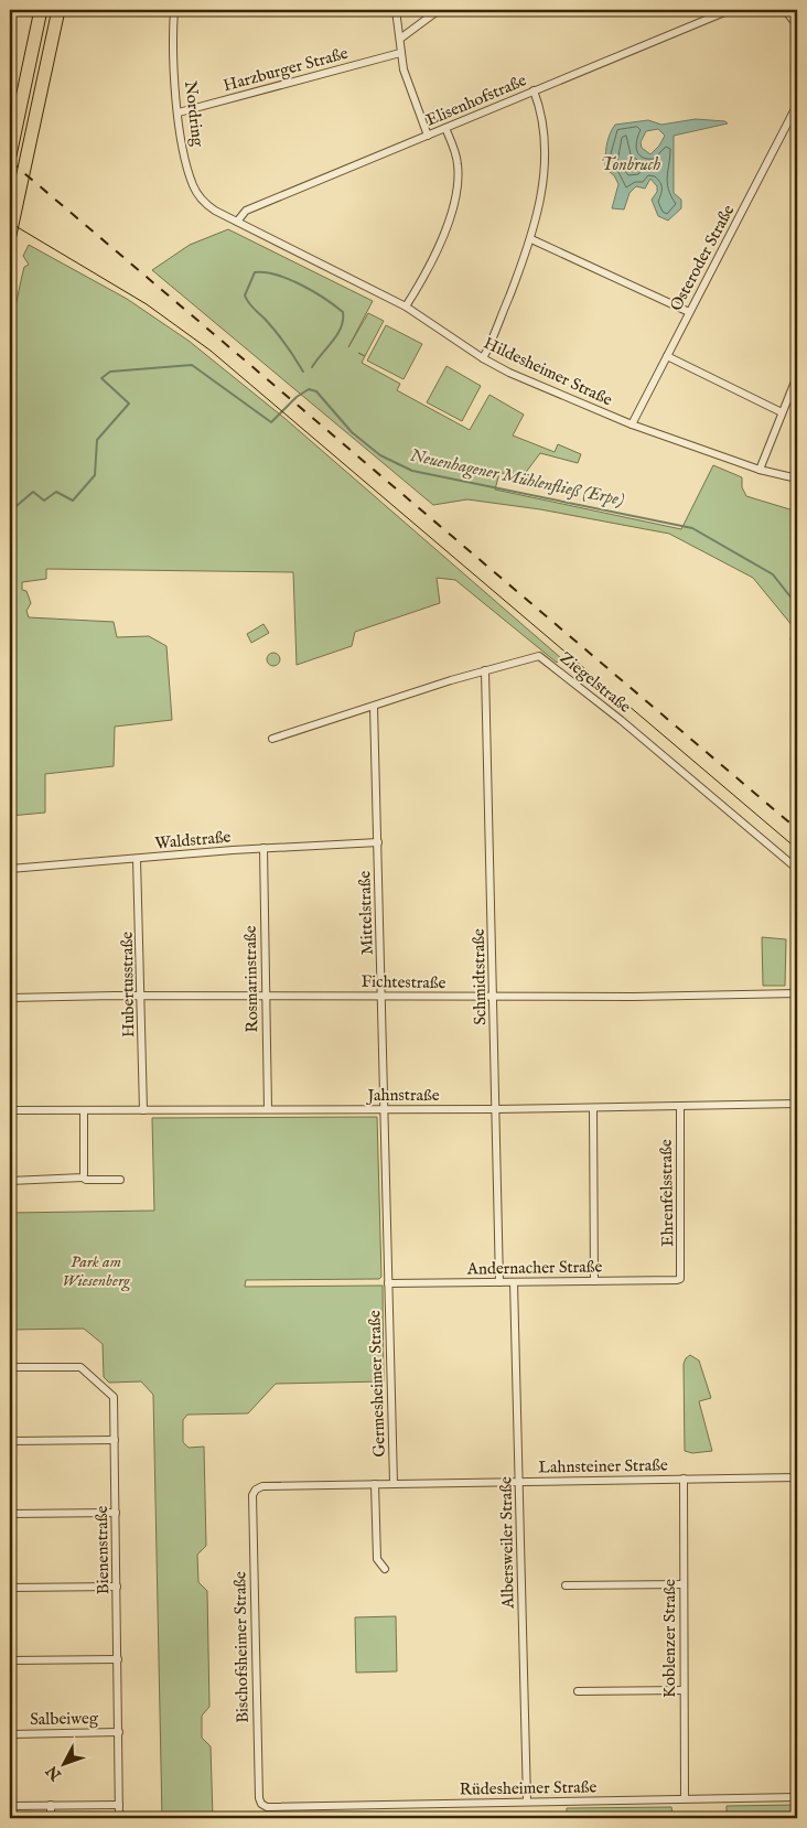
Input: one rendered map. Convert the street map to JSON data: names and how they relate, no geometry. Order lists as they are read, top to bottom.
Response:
{
  "streets": {
    "street": [
      "Harzburger Straße",
      "Elisenhofstraße",
      "Nordring",
      "Osteroder Straße",
      "Hildesheimer Straße",
      "Ziegelstraße",
      "Waldstraße",
      "Mittelstraße",
      "Schmidtstraße",
      "Rosmarinstraße",
      "Fichtestraße",
      "Hubertusstraße",
      "Jahnstraße",
      "Ehrenfelsstraße",
      "Andernacher Straße",
      "Germesheimer Straße",
      "Lahnsteiner Straße",
      "Albersweiler Straße",
      "Bienenstraße",
      "Koblenzer Straße",
      "Bischofsheimer Straße",
      "Salbeiweg",
      "Rüdesheimer Straße"
    ]
  },
  "crossings": [
    ["Harzburger Straße", "Nordring"],
    ["Elisenhofstraße", "Hildesheimer Straße"],
    ["Nordring", "Hildesheimer Straße"],
    ["Osteroder Straße", "Hildesheimer Straße"],
    ["Ziegelstraße", "Mittelstraße"],
    ["Ziegelstraße", "Schmidtstraße"],
    ["Waldstraße", "Mittelstraße"],
    ["Waldstraße", "Rosmarinstraße"],
    ["Waldstraße", "Hubertusstraße"],
    ["Mittelstraße", "Fichtestraße"],
    ["Mittelstraße", "Jahnstraße"],
    ["Mittelstraße", "Andernacher Straße"],
    ["Mittelstraße", "Germesheimer Straße"],
    ["Schmidtstraße", "Fichtestraße"],
    ["Schmidtstraße", "Jahnstraße"],
    ["Schmidtstraße", "Andernacher Straße"],
    ["Rosmarinstraße", "Fichtestraße"],
    ["Rosmarinstraße", "Jahnstraße"],
    ["Fichtestraße", "Hubertusstraße"],
    ["Hubertusstraße", "Jahnstraße"],
    ["Jahnstraße", "Ehrenfelsstraße"],
    ["Ehrenfelsstraße", "Andernacher Straße"],
    ["Andernacher Straße", "Germesheimer Straße"],
    ["Andernacher Straße", "Albersweiler Straße"],
    ["Germesheimer Straße", "Lahnsteiner Straße"],
    ["Lahnsteiner Straße", "Albersweiler Straße"],
    ["Lahnsteiner Straße", "Koblenzer Straße"],
    ["Lahnsteiner Straße", "Bischofsheimer Straße"],
    ["Albersweiler Straße", "Rüdesheimer Straße"],
    ["Bienenstraße", "Salbeiweg"],
    ["Koblenzer Straße", "Rüdesheimer Straße"],
    ["Bischofsheimer Straße", "Rüdesheimer Straße"]
  ],
  "water": ["Tonbruch", "Neuenhagener Mühlenfließ (Erpe)"],
  "parks": ["Park am Wiesenberg"],
  "north": "bottom left"
}
